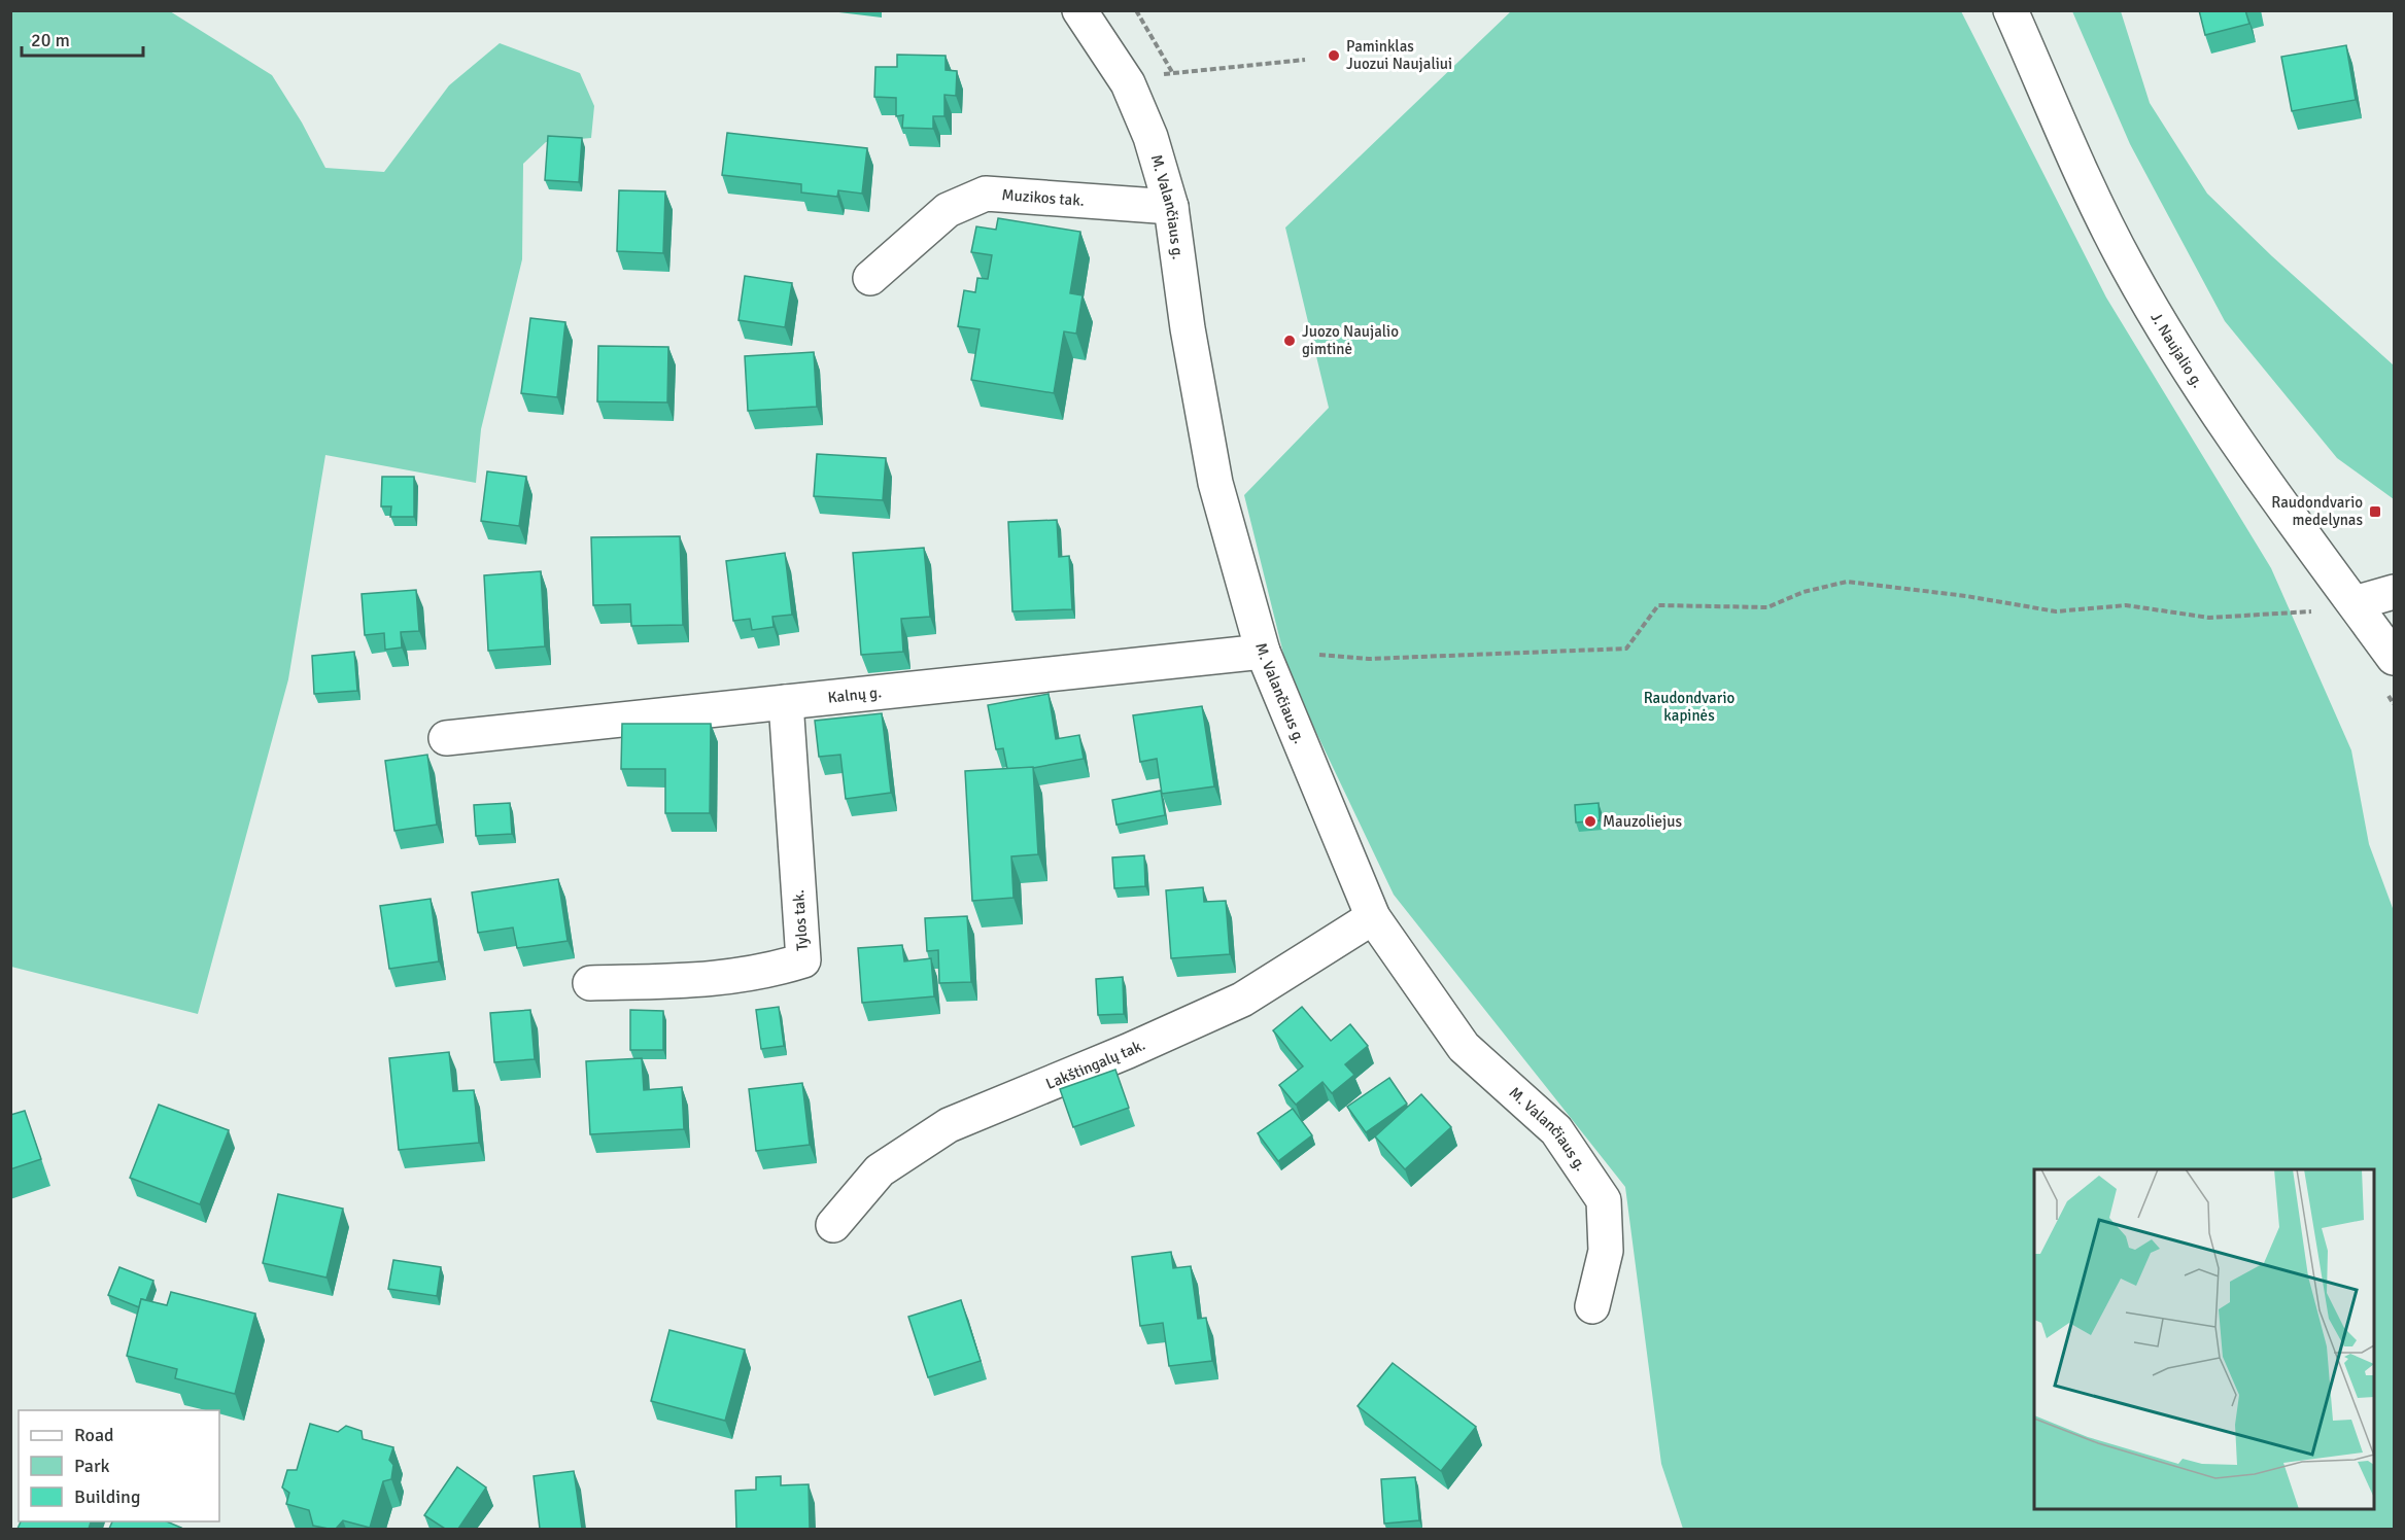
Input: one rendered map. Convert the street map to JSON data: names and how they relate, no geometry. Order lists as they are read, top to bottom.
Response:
{
  "streets": {
    "street": [
      "Muzikos tak.",
      "M. Valančiaus g.",
      "J. Naujalio g.",
      "Kalnų g.",
      "Tylos tak.",
      "Lakštingalų tak."
    ]
  },
  "crossings": [
    ["Muzikos tak.", "M. Valančiaus g."],
    ["M. Valančiaus g.", "Kalnų g."],
    ["M. Valančiaus g.", "Lakštingalų tak."],
    ["Kalnų g.", "Tylos tak."]
  ],
  "parks": ["Raudondvario kapinės"],
  "places": {
    "other": ["Paminklas Juozui Naujaliui", "Juozo Naujalio gimtinė", "Mauzoliejus"],
    "transit": ["Raudondvario medelynas"]
  },
  "legend": ["Road", "Park", "Building"],
  "scale_bar": "20 m"
}
